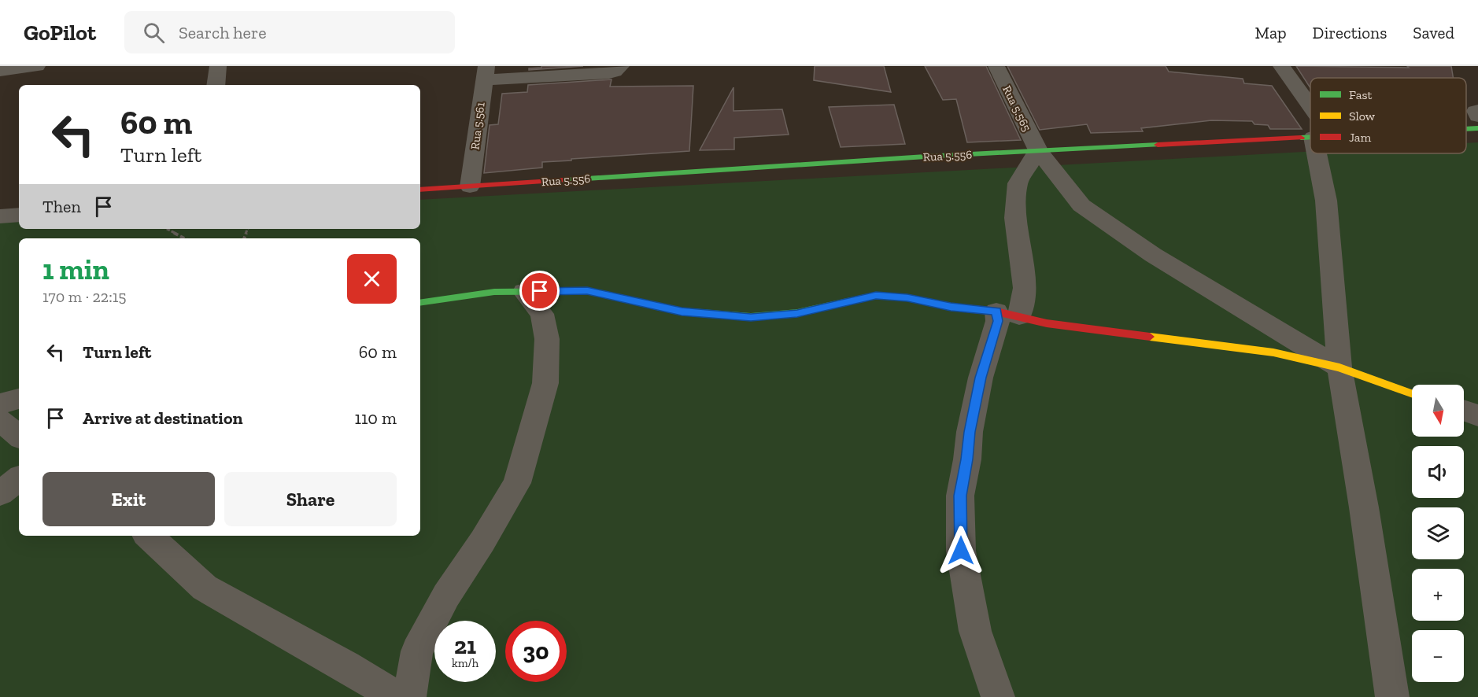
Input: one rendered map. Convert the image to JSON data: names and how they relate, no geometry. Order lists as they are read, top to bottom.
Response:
{
  "streets": {
    "street": ["Rua 5.565", "Rua 5.561", "Rua 5.556"]
  },
  "crossings": [
    ["Rua 5.565", "Rua 5.556"],
    ["Rua 5.561", "Rua 5.556"]
  ],
  "legend": ["Fast", "Slow", "Jam"],
  "north": "bottom",
  "page": {
    "header": "GoPilot",
    "search": "Search here",
    "nav": ["Map", "Directions", "Saved"],
    "turn": ["60 m", "Turn left"],
    "then": "Then",
    "heading": ["1 min", "170 m · 22:15"],
    "list": [
      {
        "name": "Turn left",
        "value": "60 m"
      },
      {
        "name": "Arrive at destination",
        "value": "110 m"
      }
    ],
    "map_buttons": ["+", "−"],
    "buttons": ["Exit", "Share"],
    "speed": "21 km/h",
    "limit": "30"
  }
}
